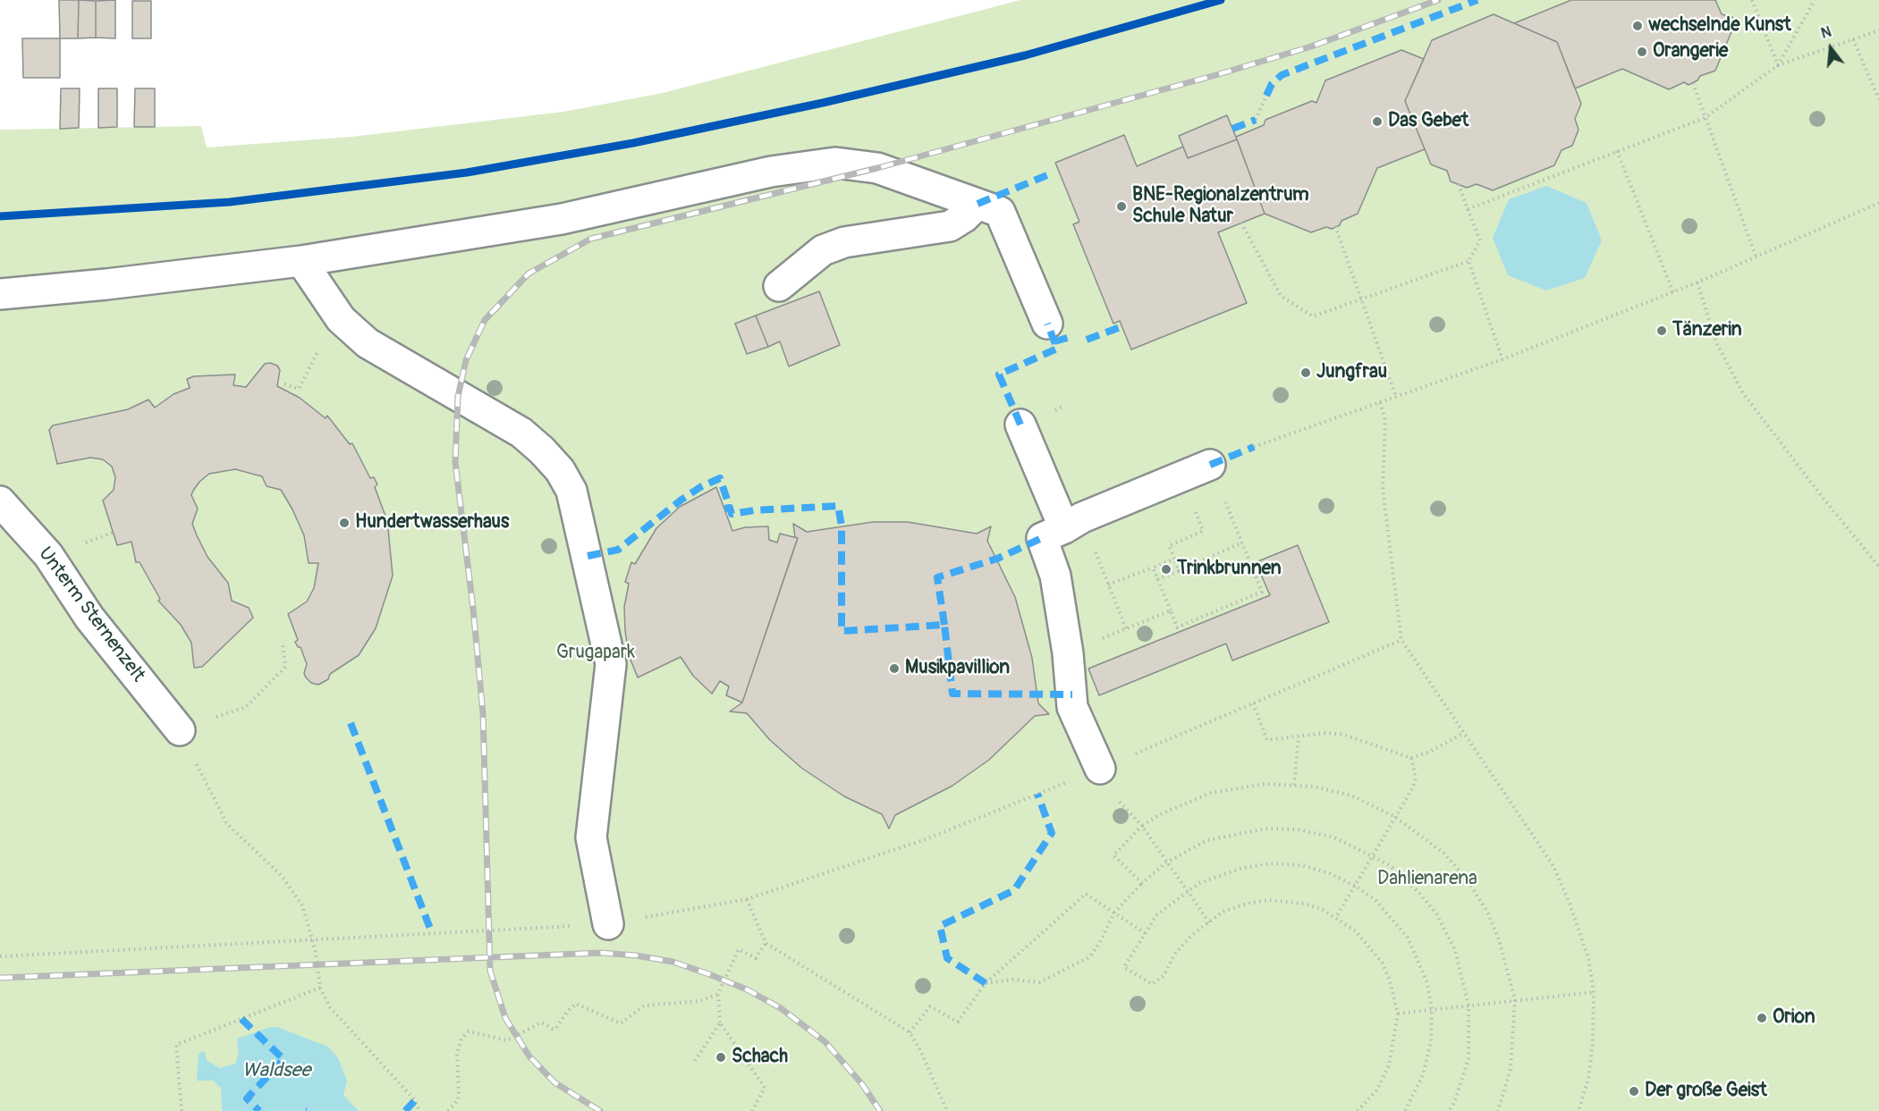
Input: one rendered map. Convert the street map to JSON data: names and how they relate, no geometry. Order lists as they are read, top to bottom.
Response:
{
  "streets": {
    "lane": ["Unterm Sternenzelt"]
  },
  "water": ["Waldsee"],
  "parks": ["Grugapark", "Dahlienarena"],
  "places": [
    "wechselnde Kunst",
    "Orangerie",
    "Das Gebet",
    "BNE-Regionalzentrum Schule Natur",
    "Tänzerin",
    "Jungfrau",
    "Hundertwasserhaus",
    "Trinkbrunnen",
    "Musikpavillion",
    "Orion",
    "Schach",
    "Der große Geist"
  ],
  "north": "top"
}
